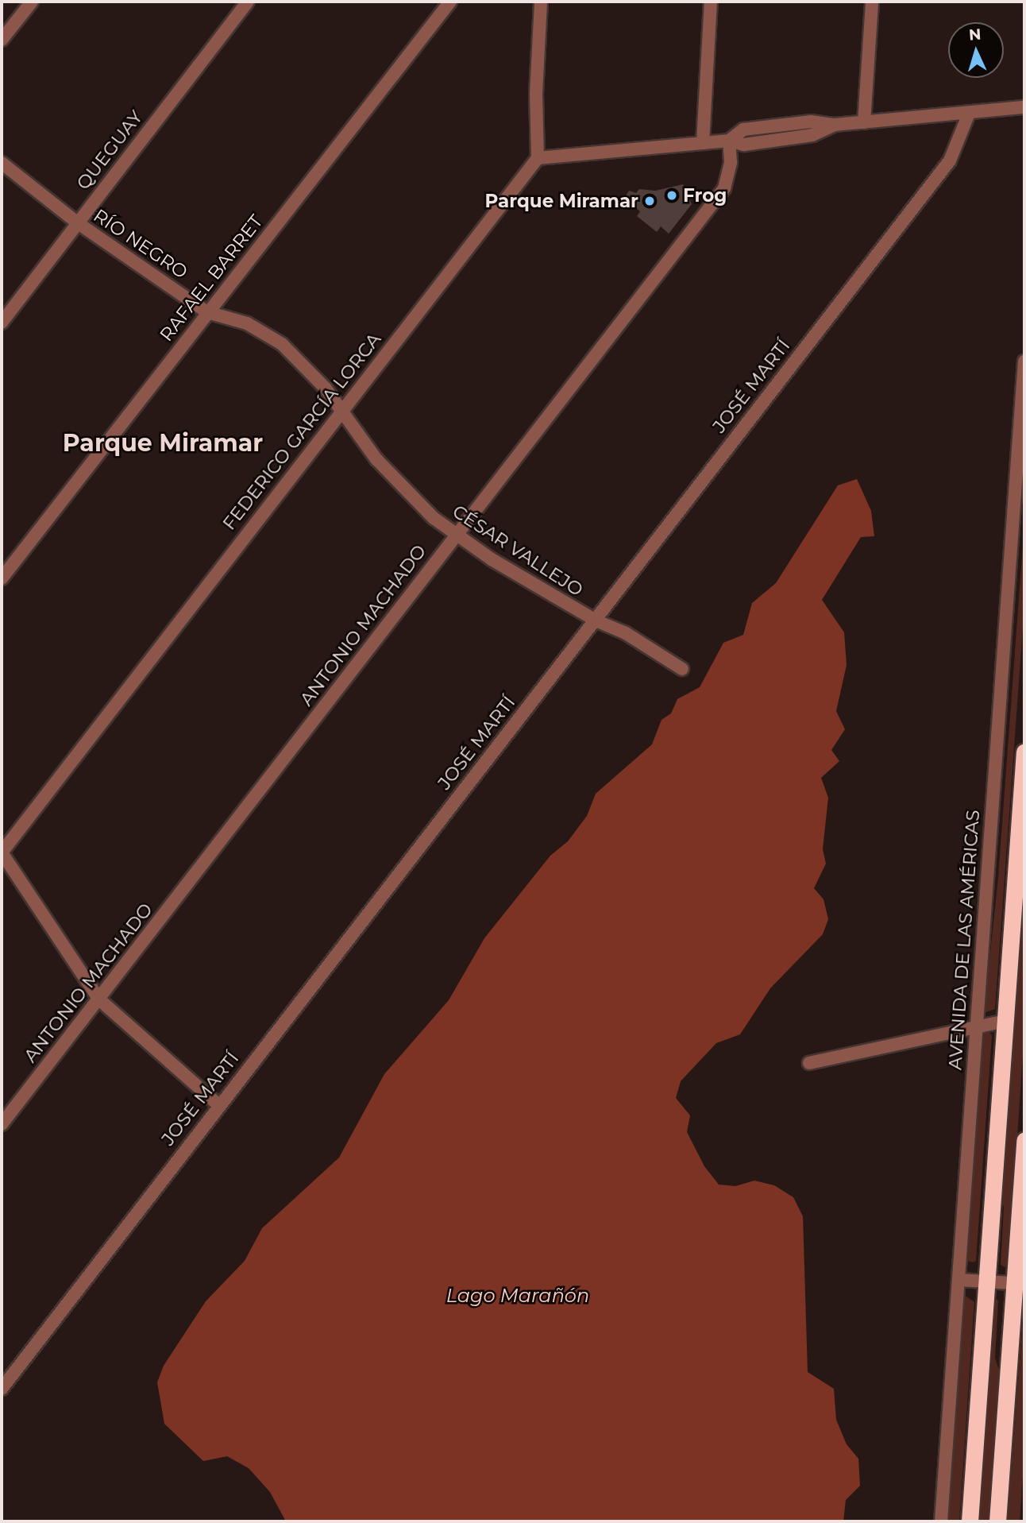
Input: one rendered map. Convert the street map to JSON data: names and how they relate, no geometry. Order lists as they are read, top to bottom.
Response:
{
  "streets": {
    "street": [
      "QUEGUAY",
      "RÍO NEGRO",
      "RAFAEL BARRET",
      "JOSÉ MARTÍ",
      "FEDERICO GARCÍA LORCA",
      "CÉSAR VALLEJO",
      "ANTONIO MACHADO",
      "AVENIDA DE LAS AMÉRICAS"
    ]
  },
  "crossings": [
    ["QUEGUAY", "RÍO NEGRO"],
    ["RÍO NEGRO", "RAFAEL BARRET"],
    ["RÍO NEGRO", "CÉSAR VALLEJO"],
    ["RAFAEL BARRET", "CÉSAR VALLEJO"],
    ["JOSÉ MARTÍ", "CÉSAR VALLEJO"],
    ["FEDERICO GARCÍA LORCA", "CÉSAR VALLEJO"],
    ["CÉSAR VALLEJO", "ANTONIO MACHADO"]
  ],
  "districts": ["Parque Miramar"],
  "water": ["Lago Marañón"],
  "places": ["Frog", "Parque Miramar"],
  "north": "top"
}
